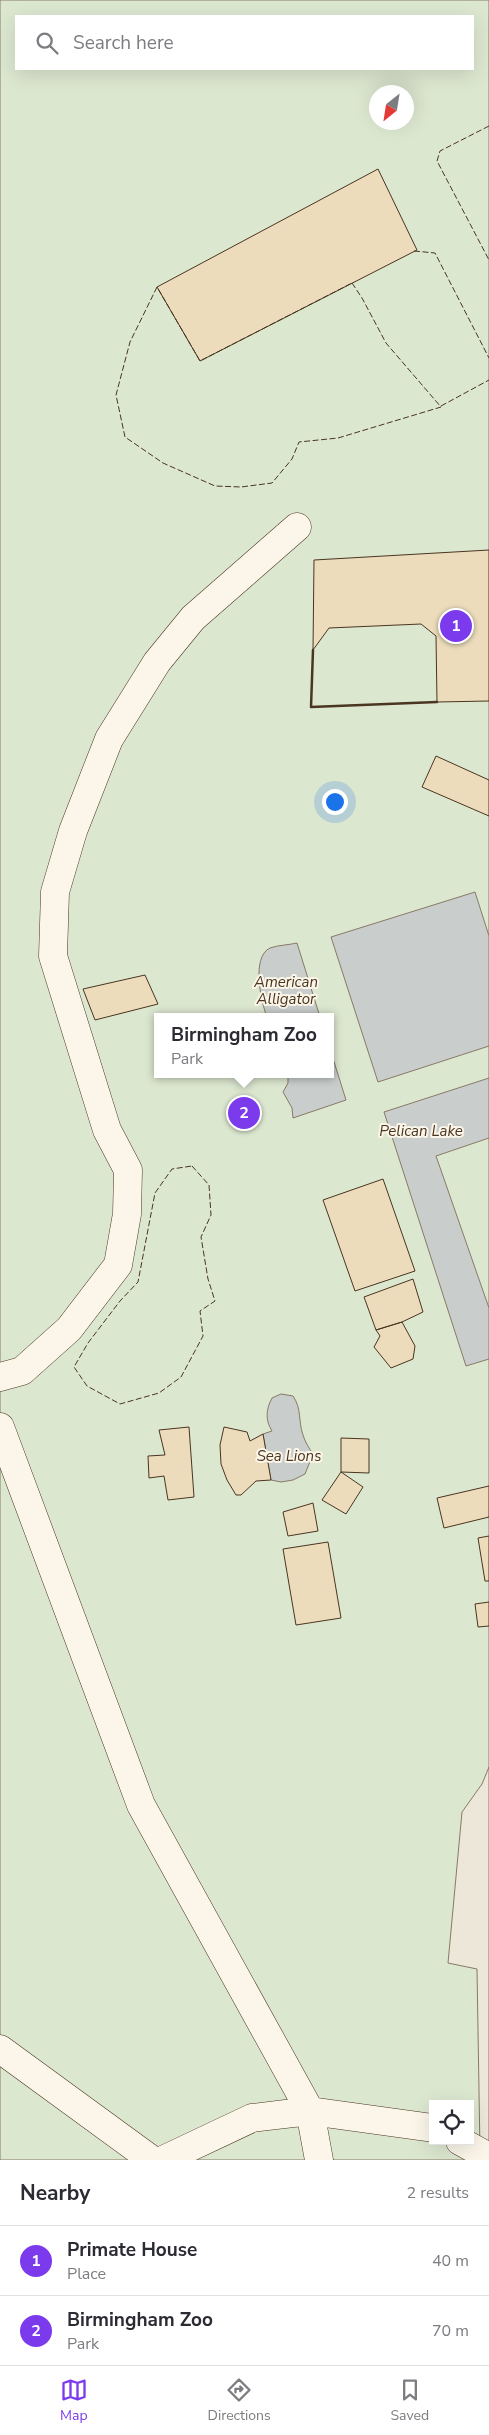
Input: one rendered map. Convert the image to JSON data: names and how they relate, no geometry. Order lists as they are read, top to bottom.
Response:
{
  "water": ["American Alligator", "Pelican Lake", "Sea Lions"],
  "north": "bottom left",
  "page": {
    "search": "Search here",
    "pins": ["1", "2"],
    "popup": ["Birmingham Zoo", "Park"],
    "heading": ["Nearby", "2 results"],
    "list": [
      {
        "mark": "1",
        "name": "Primate House",
        "note": "Place",
        "value": "40 m"
      },
      {
        "mark": "2",
        "name": "Birmingham Zoo",
        "note": "Park",
        "value": "70 m"
      }
    ],
    "nav": ["Map", "Directions", "Saved"]
  }
}
